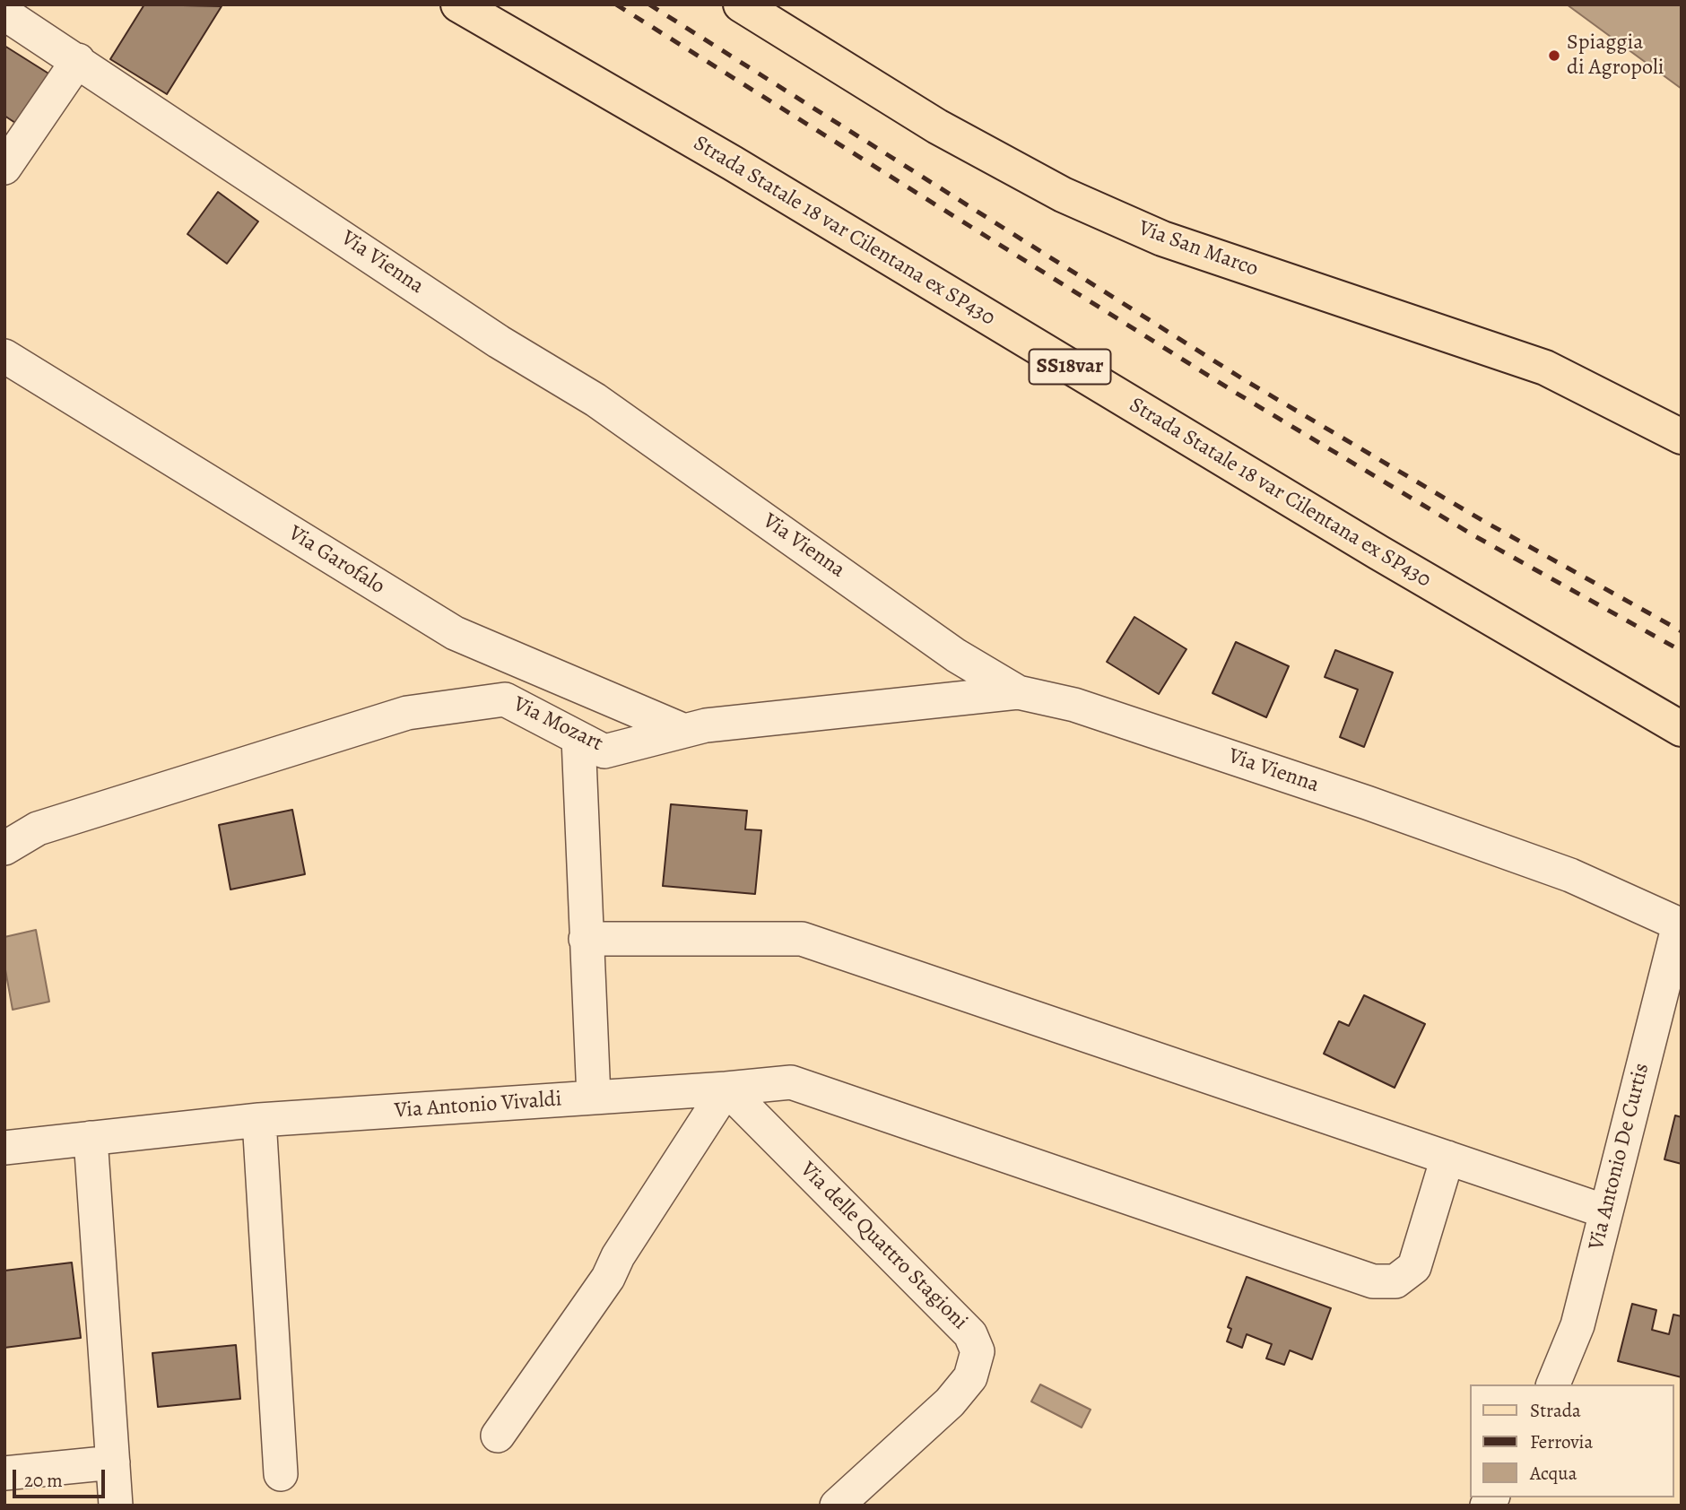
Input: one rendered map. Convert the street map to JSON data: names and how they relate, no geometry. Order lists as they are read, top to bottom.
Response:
{
  "streets": {
    "main road": ["Strada Statale 18 var Cilentana ex SP430", "Via San Marco", "SS18var"],
    "street": [
      "Via Vienna",
      "Via Garofalo",
      "Via Mozart",
      "Via Antonio Vivaldi",
      "Via Antonio De Curtis",
      "Via delle Quattro Stagioni"
    ]
  },
  "crossings": [
    ["Via Vienna", "Via Mozart"],
    ["Via Vienna", "Via Antonio De Curtis"],
    ["Via Garofalo", "Via Mozart"],
    ["Via Mozart", "Via Antonio Vivaldi"]
  ],
  "places": ["Spiaggia di Agropoli"],
  "legend": ["Strada", "Ferrovia", "Acqua"],
  "scale_bar": "20 m"
}
